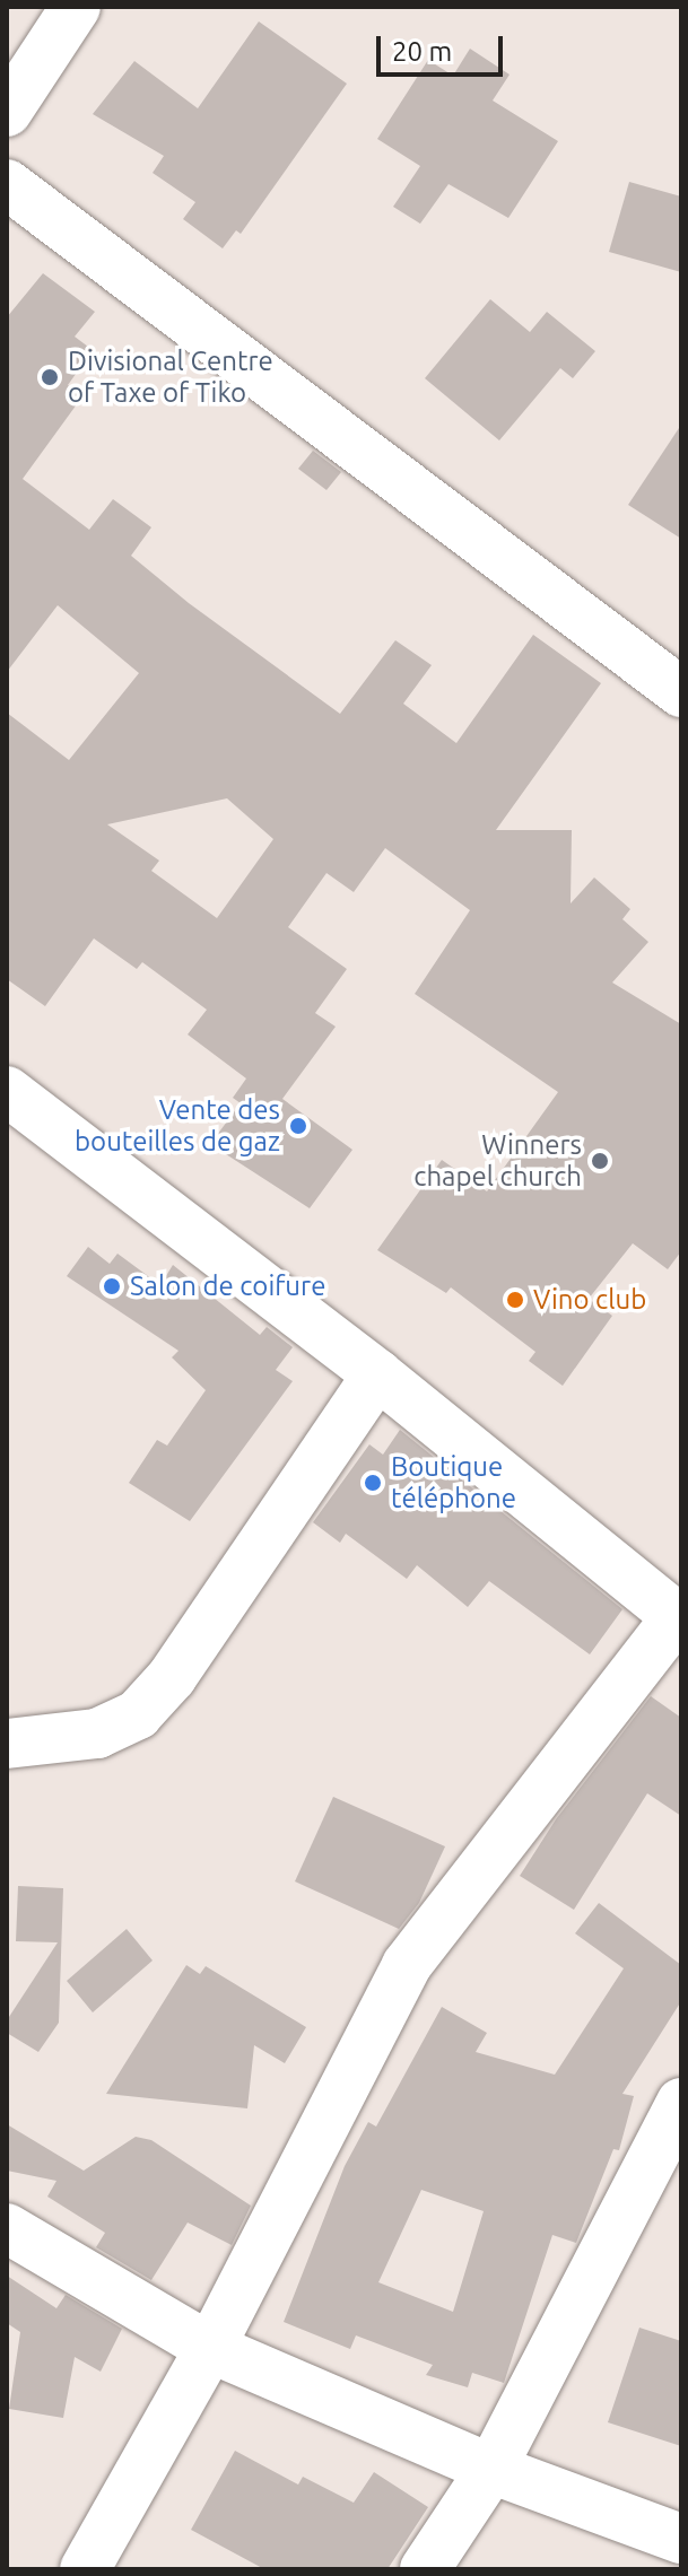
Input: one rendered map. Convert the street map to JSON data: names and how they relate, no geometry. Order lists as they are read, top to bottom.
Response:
{
  "places": [
    "Divisional Centre of Taxe of Tiko",
    "Vente des bouteilles de gaz",
    "Winners chapel church",
    "Salon de coifure",
    "Vino club",
    "Boutique téléphone"
  ],
  "scale_bar": "20 m"
}
